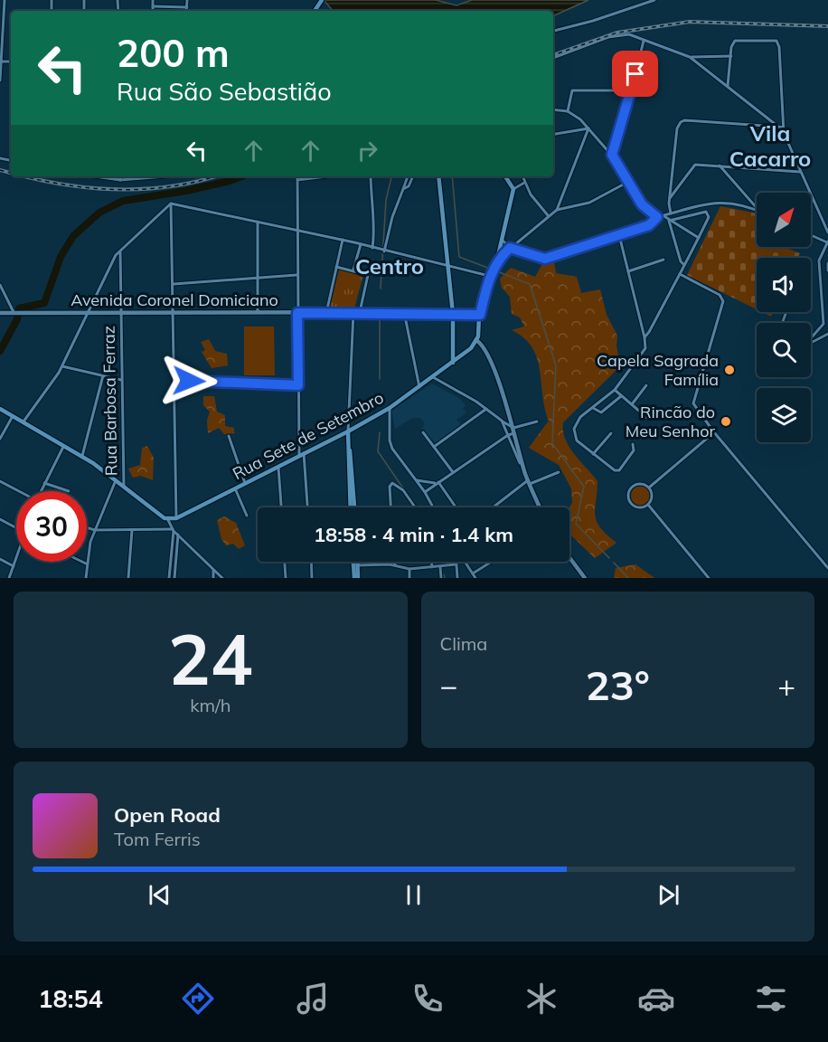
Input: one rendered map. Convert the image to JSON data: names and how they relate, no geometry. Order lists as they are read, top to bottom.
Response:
{
  "streets": {
    "main road": ["Rua Sete de Setembro"],
    "street": ["Avenida Coronel Domiciano", "Rua Barbosa Ferraz"]
  },
  "crossings": [
    ["Avenida Coronel Domiciano", "Rua Barbosa Ferraz"]
  ],
  "districts": ["Vila Cacarro", "Centro"],
  "places": ["Capela Sagrada Família", "Rincão do Meu Senhor"],
  "north": "top right",
  "page": {
    "turn": ["200 m", "Rua São Sebastião"],
    "limit": "30",
    "trip": "18:58 · 4 min · 1.4 km",
    "tile": [
      ["24", "km/h"],
      "Clima"
    ],
    "heat": ["−", "23°", "+"],
    "song": ["Open Road", "Tom Ferris"],
    "tabs": "18:54"
  }
}
